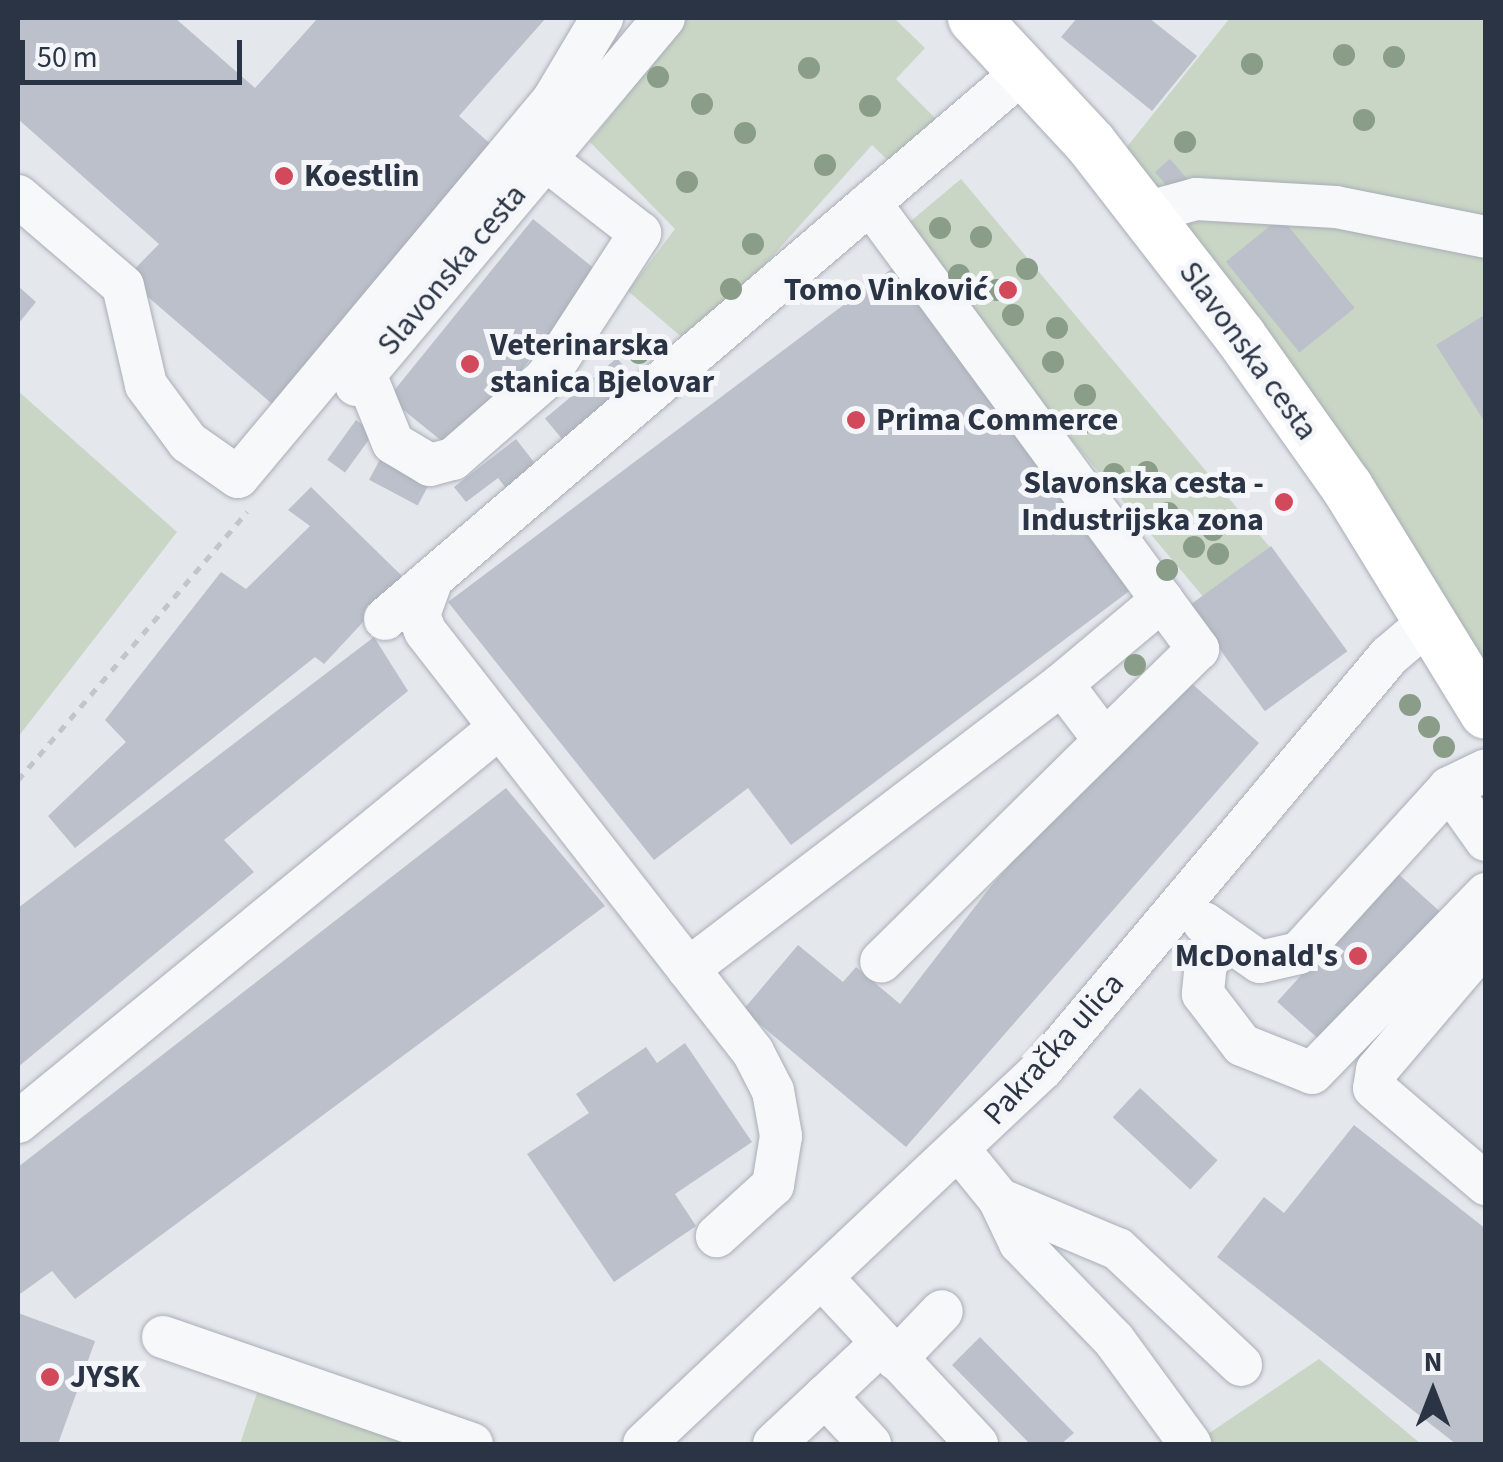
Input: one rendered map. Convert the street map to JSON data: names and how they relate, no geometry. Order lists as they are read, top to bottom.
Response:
{
  "streets": {
    "main road": ["Slavonska cesta"],
    "street": ["Pakračka ulica"]
  },
  "crossings": [
    ["Slavonska cesta", "Pakračka ulica"]
  ],
  "places": [
    "Koestlin",
    "Tomo Vinković",
    "Veterinarska stanica Bjelovar",
    "Prima Commerce",
    "Slavonska cesta - Industrijska zona",
    "McDonald's",
    "JYSK"
  ],
  "scale_bar": "50 m",
  "north": "top"
}
